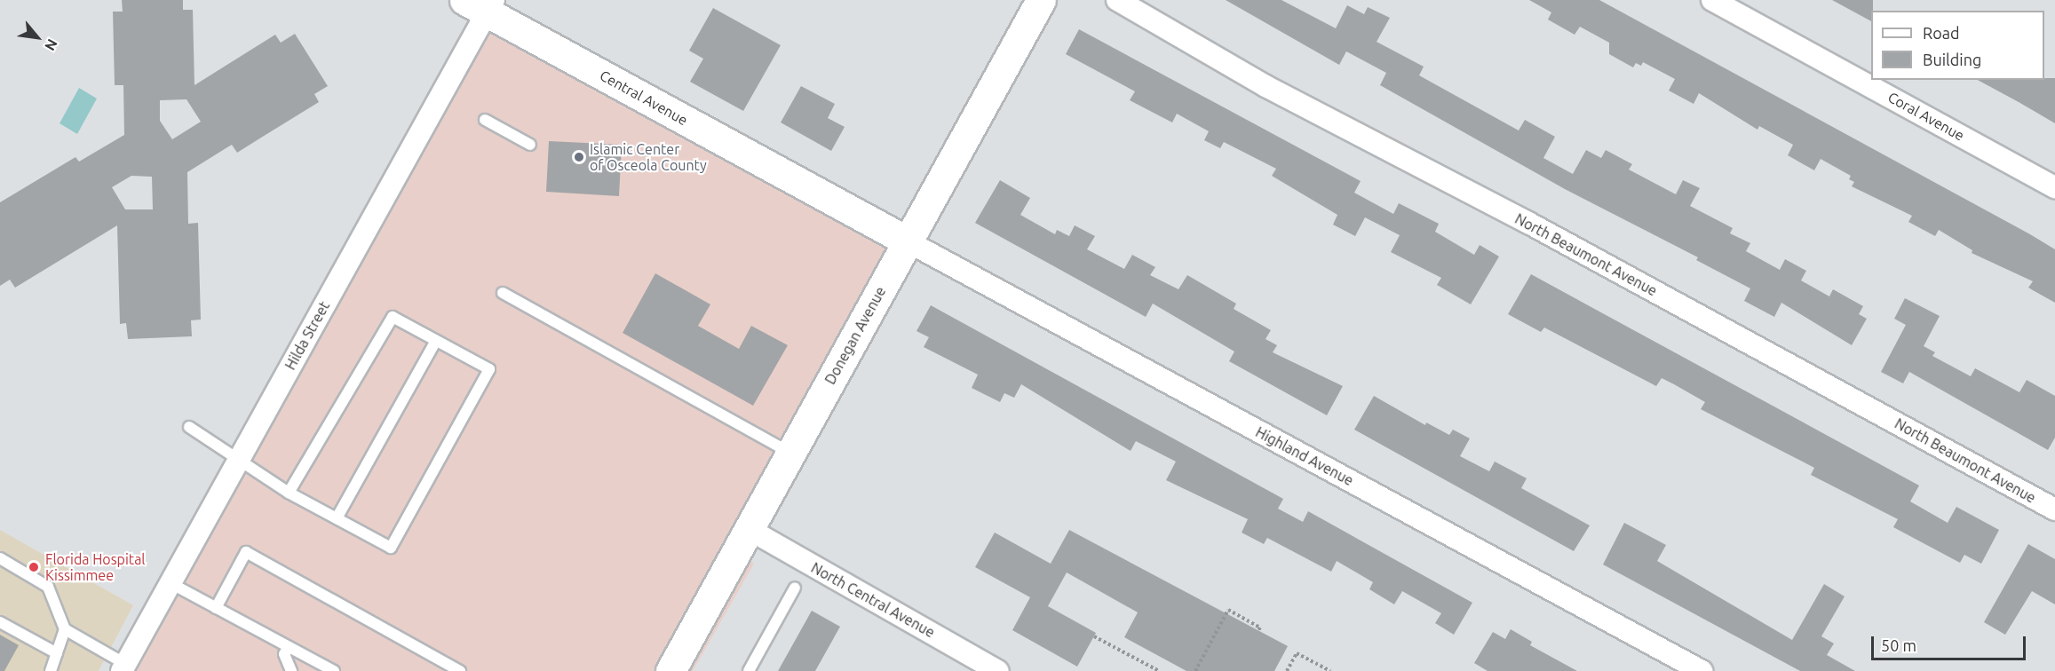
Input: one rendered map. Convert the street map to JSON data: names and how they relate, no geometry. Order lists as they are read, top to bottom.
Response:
{
  "streets": {
    "street": [
      "Central Avenue",
      "Coral Avenue",
      "North Beaumont Avenue",
      "Hilda Street",
      "Donegan Avenue",
      "Highland Avenue",
      "North Central Avenue"
    ]
  },
  "crossings": [
    ["Central Avenue", "Hilda Street"],
    ["Central Avenue", "Donegan Avenue"],
    ["Central Avenue", "Highland Avenue"],
    ["Donegan Avenue", "Highland Avenue"],
    ["Donegan Avenue", "North Central Avenue"]
  ],
  "places": ["Islamic Center of Osceola County", "Florida Hospital Kissimmee"],
  "legend": ["Road", "Building"],
  "scale_bar": "50 m",
  "north": "bottom right"
}
